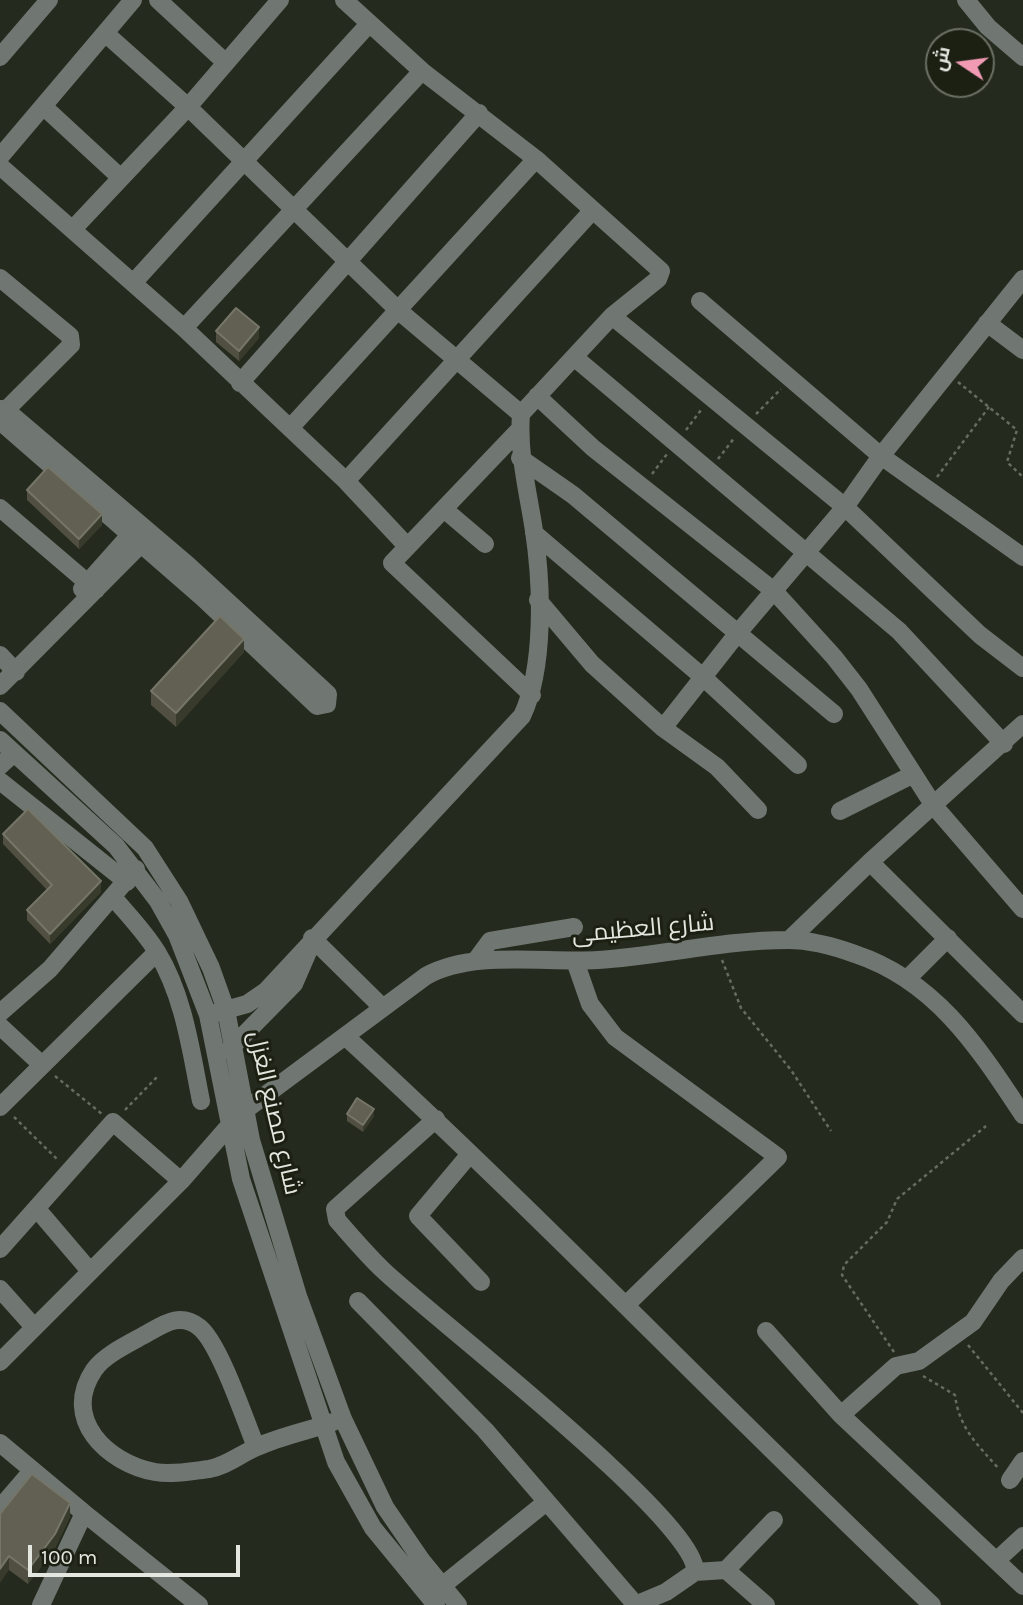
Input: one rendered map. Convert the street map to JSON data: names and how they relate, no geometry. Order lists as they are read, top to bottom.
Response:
{
  "streets": {
    "street": ["شارع العظيمى", "شارع مصنع الغزل"]
  },
  "crossings": [
    ["شارع العظيمى", "شارع مصنع الغزل"]
  ],
  "scale_bar": "100 m",
  "north": "left"
}
